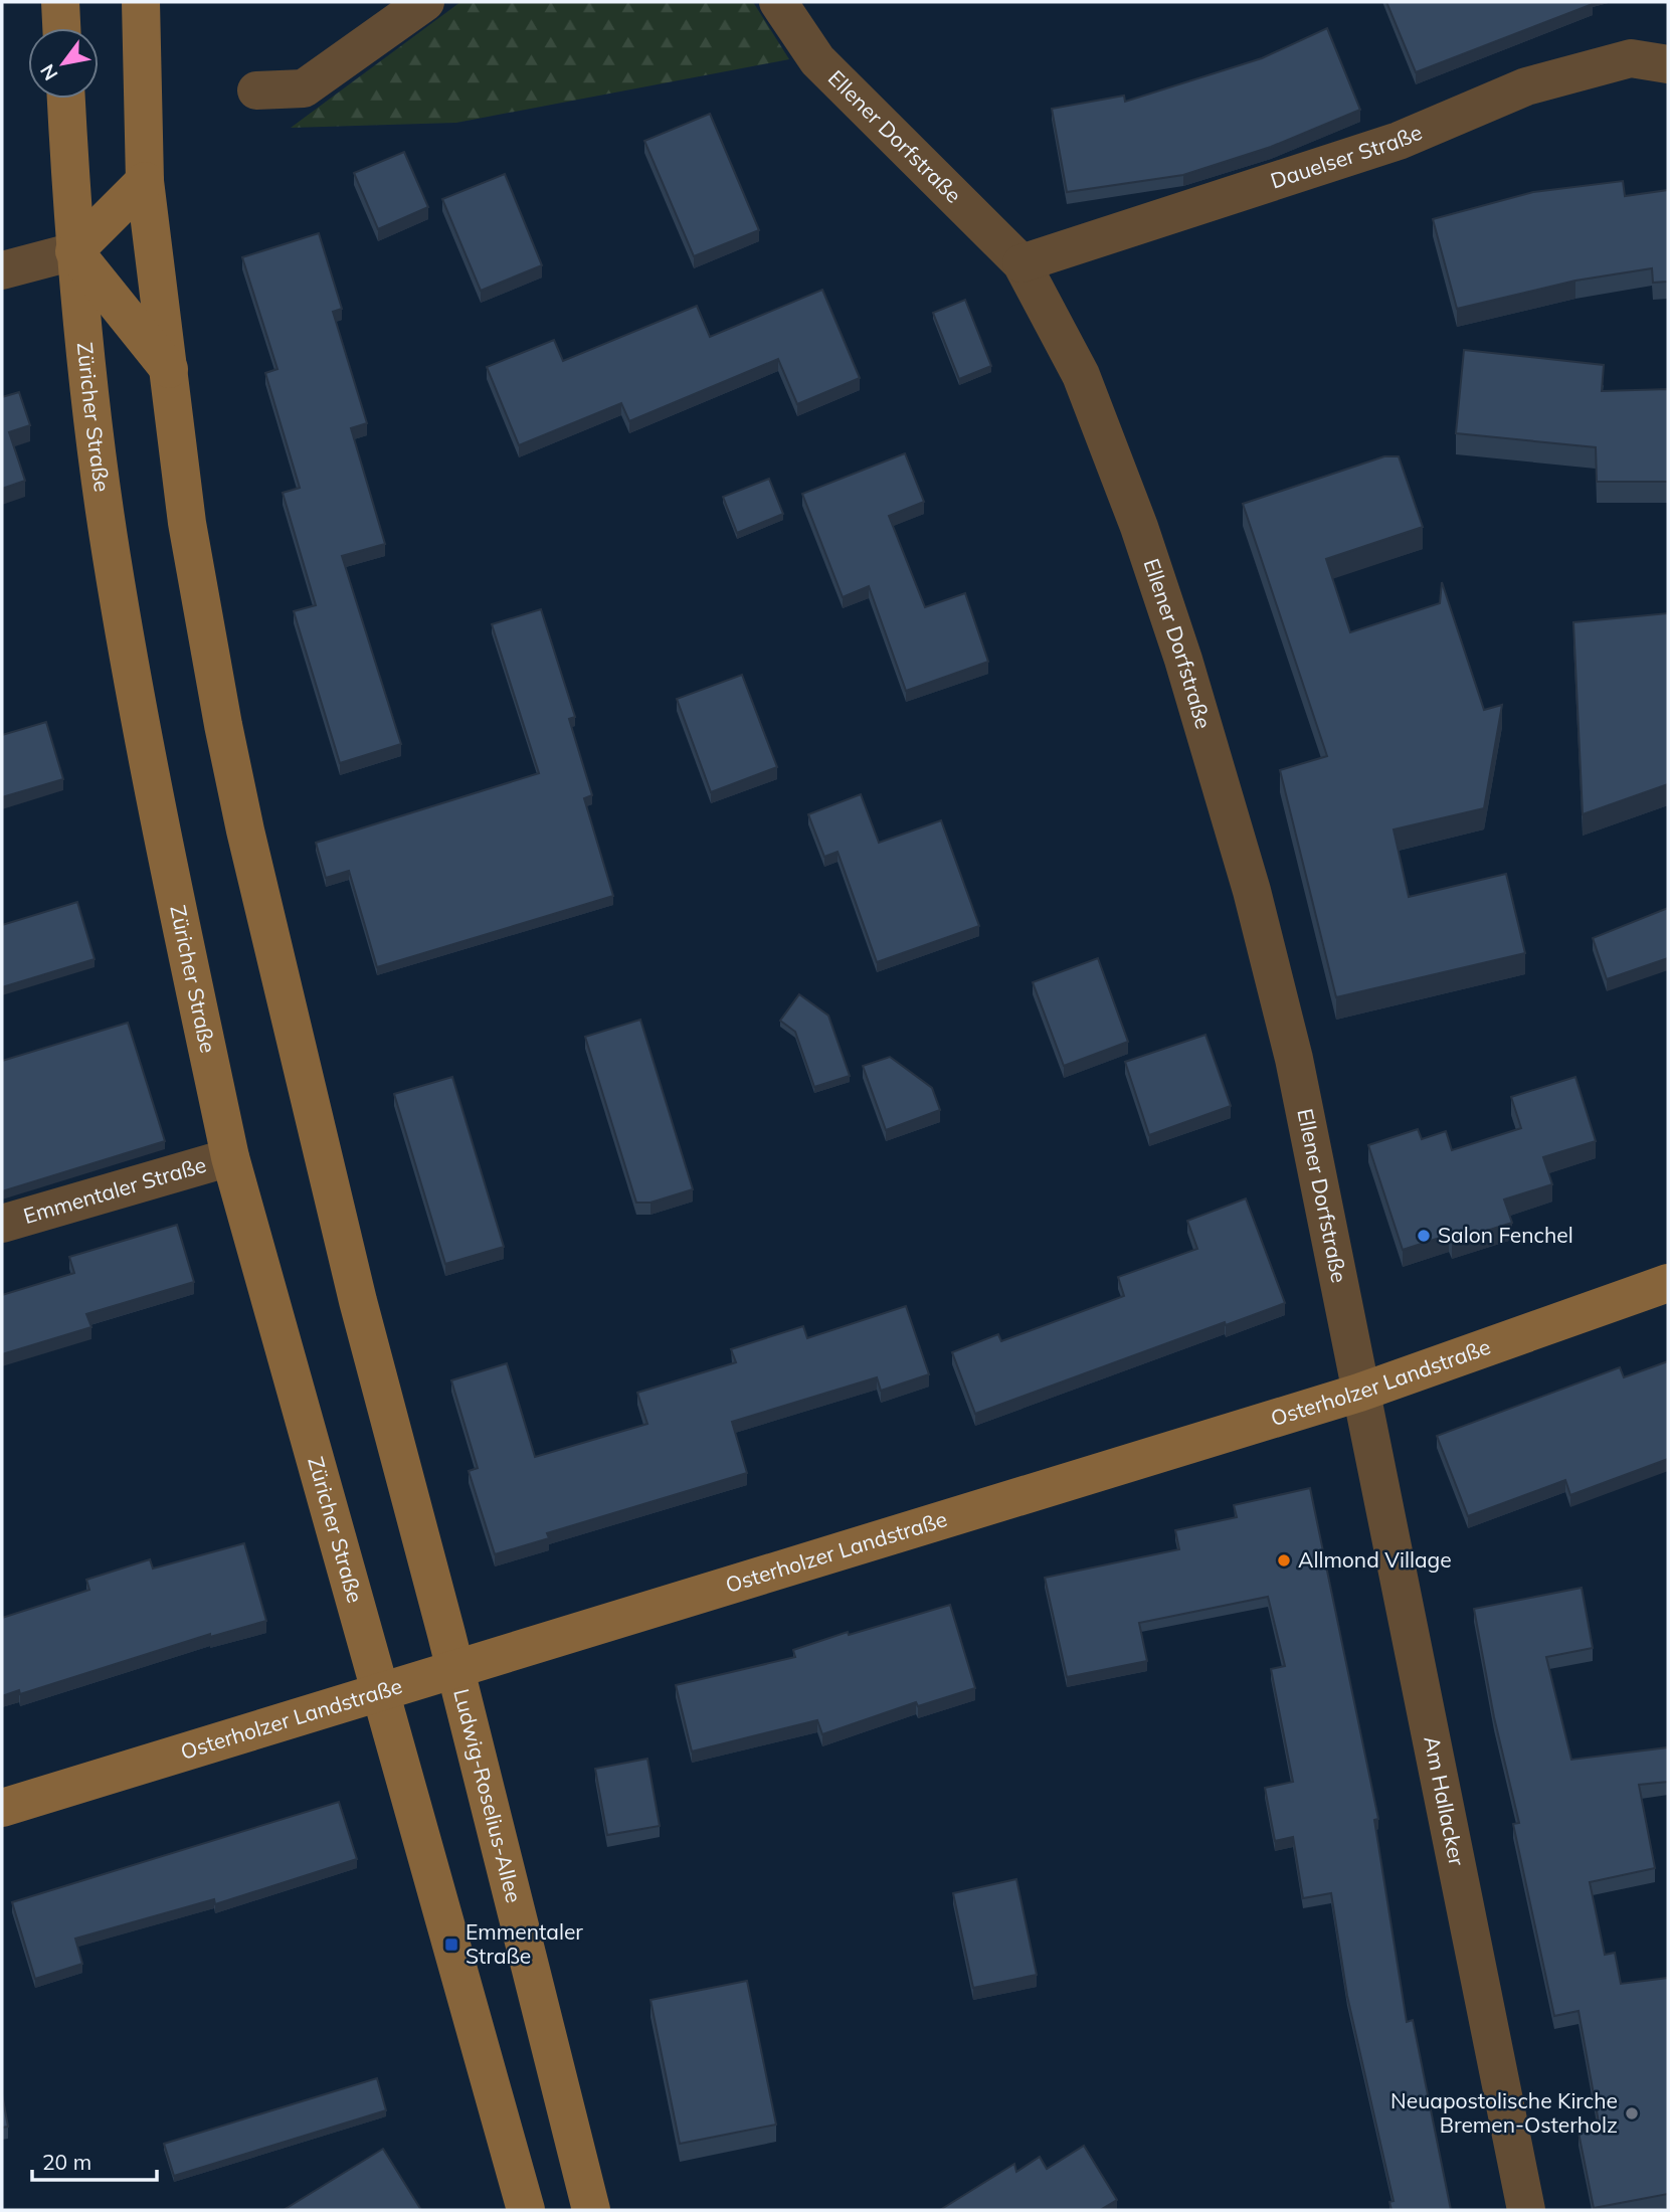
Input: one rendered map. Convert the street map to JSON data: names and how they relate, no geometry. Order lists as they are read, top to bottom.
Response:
{
  "streets": {
    "main road": ["Züricher Straße", "Osterholzer Landstraße", "Ludwig-Roselius-Allee"],
    "street": [
      "Ellener Dorfstraße",
      "Dauelser Straße",
      "Emmentaler Straße",
      "Am Hallacker"
    ]
  },
  "crossings": [
    ["Ellener Dorfstraße", "Dauelser Straße"],
    ["Ellener Dorfstraße", "Osterholzer Landstraße"],
    ["Ellener Dorfstraße", "Am Hallacker"],
    ["Züricher Straße", "Emmentaler Straße"],
    ["Züricher Straße", "Osterholzer Landstraße"],
    ["Osterholzer Landstraße", "Ludwig-Roselius-Allee"],
    ["Osterholzer Landstraße", "Am Hallacker"]
  ],
  "places": {
    "other": ["Salon Fenchel", "Allmond Village", "Neuapostolische Kirche Bremen-Osterholz"],
    "transit": ["Emmentaler Straße"]
  },
  "scale_bar": "20 m",
  "north": "bottom left"
}
